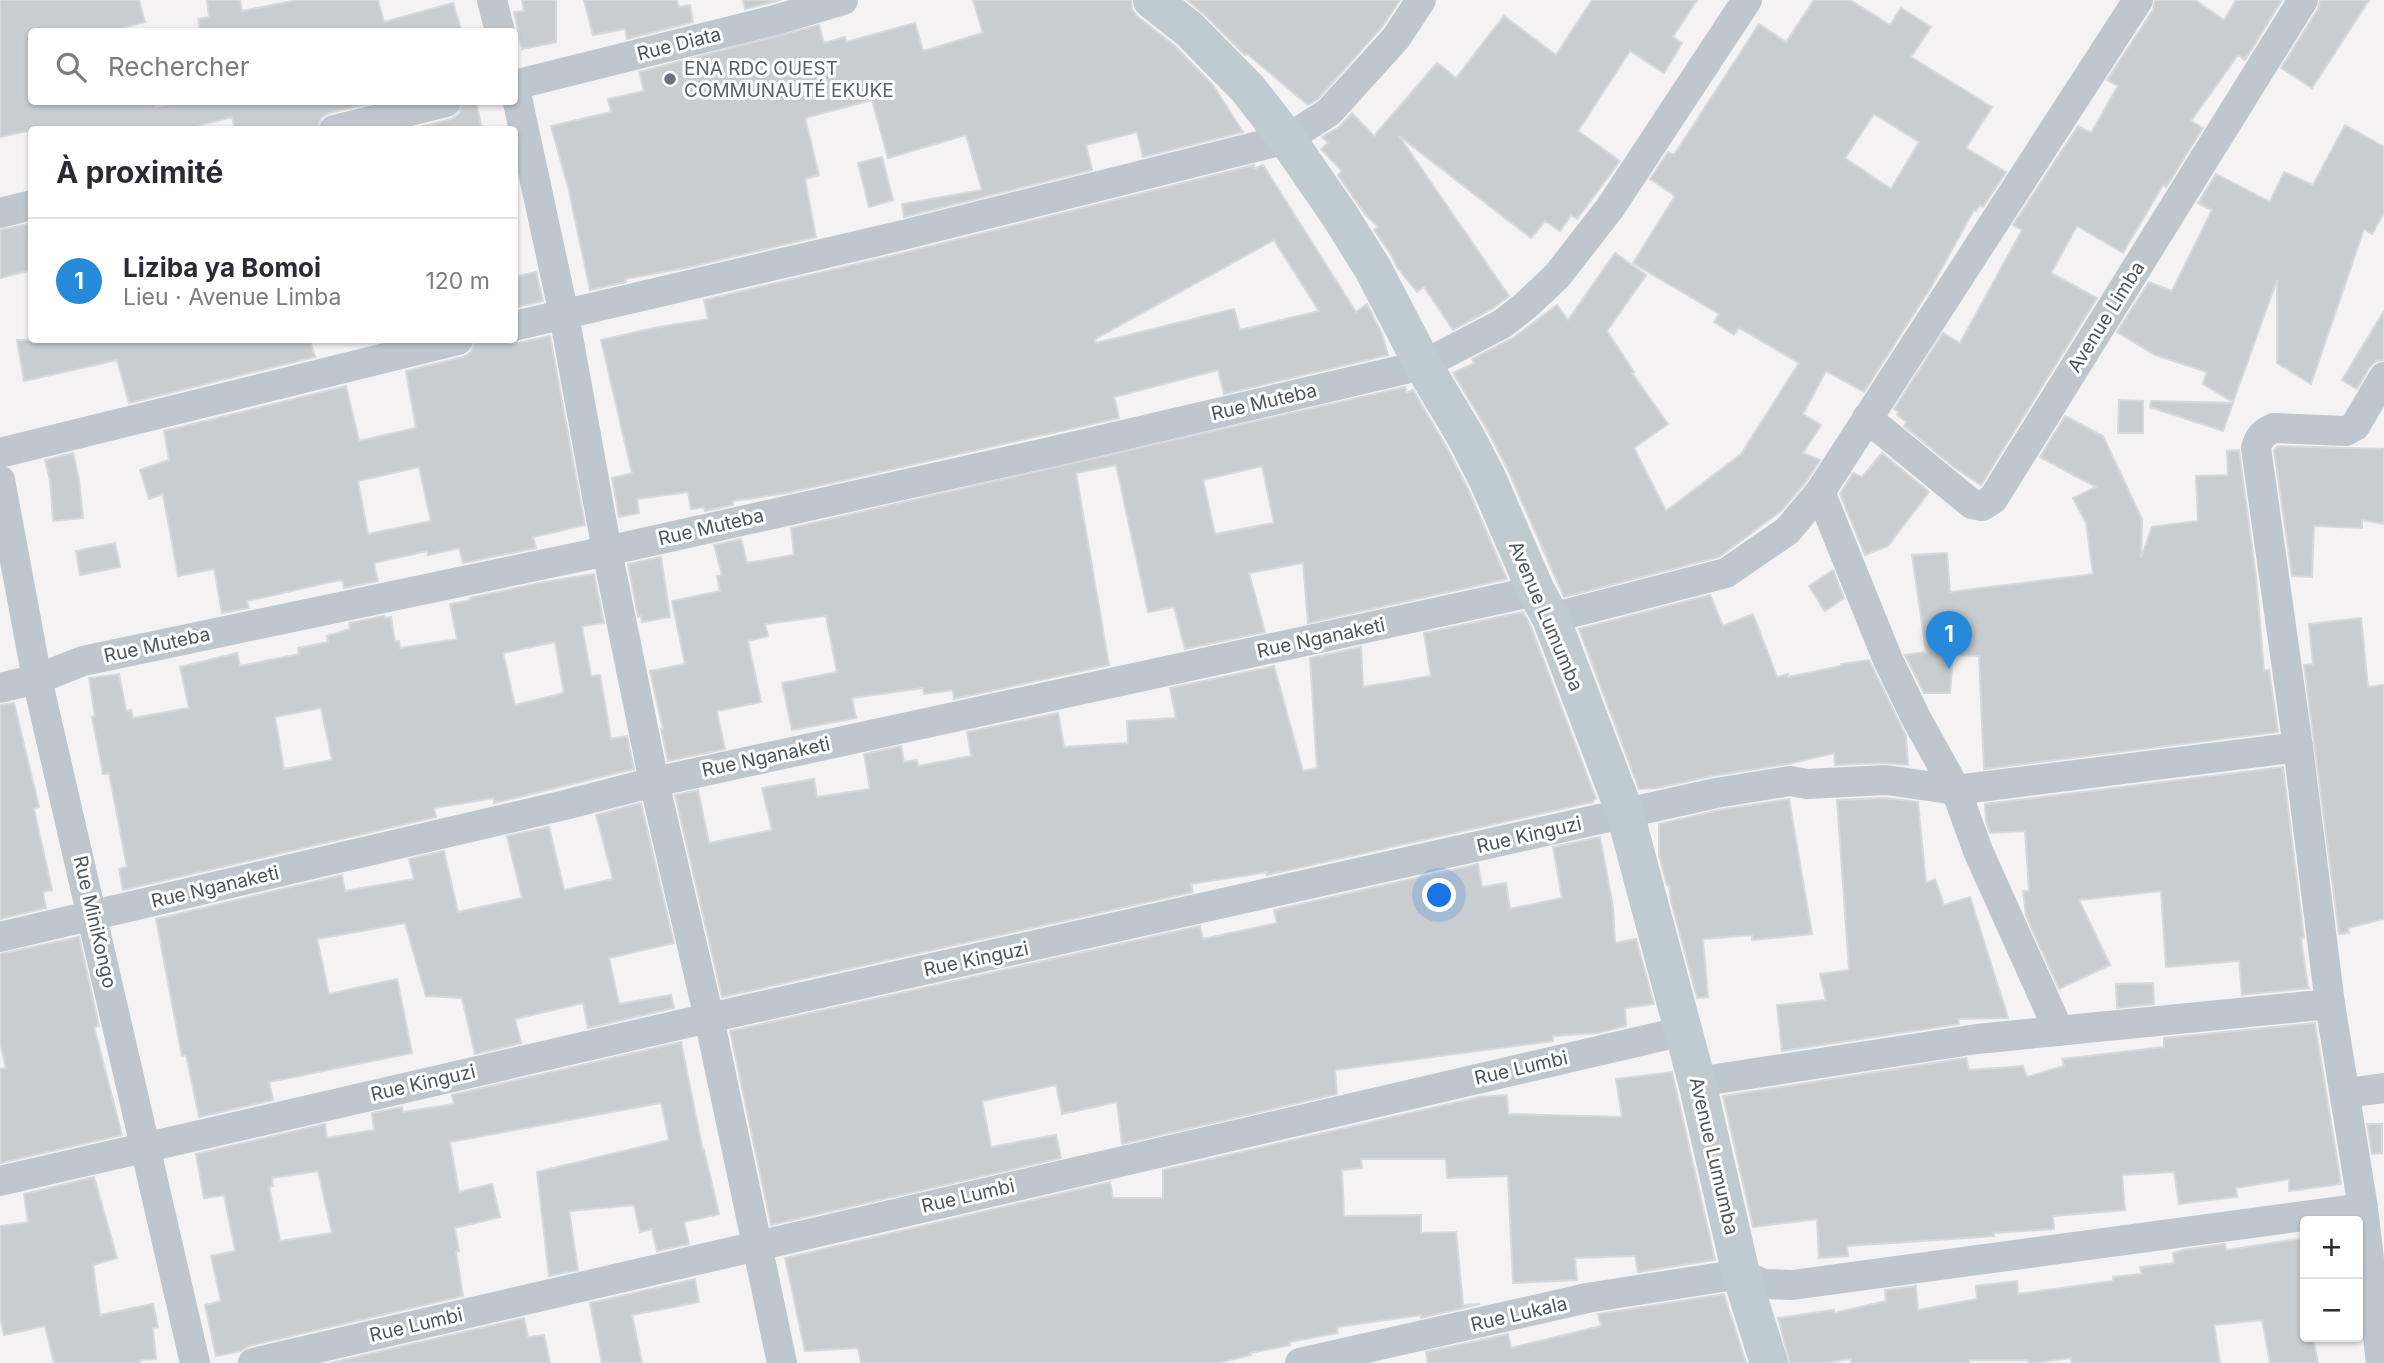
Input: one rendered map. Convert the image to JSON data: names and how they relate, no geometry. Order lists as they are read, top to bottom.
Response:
{
  "streets": {
    "street": [
      "Rue Diata",
      "Avenue Limba",
      "Rue Muteba",
      "Avenue Lumumba",
      "Rue Nganaketi",
      "Rue Kinguzi",
      "Rue MiniKongo",
      "Rue Lumbi",
      "Rue Lukala"
    ]
  },
  "crossings": [
    ["Rue Muteba", "Avenue Lumumba"],
    ["Rue Muteba", "Rue MiniKongo"],
    ["Avenue Lumumba", "Rue Nganaketi"],
    ["Avenue Lumumba", "Rue Kinguzi"],
    ["Avenue Lumumba", "Rue Lumbi"],
    ["Avenue Lumumba", "Rue Lukala"],
    ["Rue Nganaketi", "Rue MiniKongo"],
    ["Rue Kinguzi", "Rue MiniKongo"]
  ],
  "places": ["ENA RDC OUEST COMMUNAUTÉ EKUKE"],
  "page": {
    "search": "Rechercher",
    "heading": "À proximité",
    "list": [
      {
        "mark": "1",
        "name": "Liziba ya Bomoi",
        "note": "Lieu · Avenue Limba",
        "value": "120 m"
      }
    ],
    "pins": "1",
    "map_buttons": ["+", "−"]
  }
}
